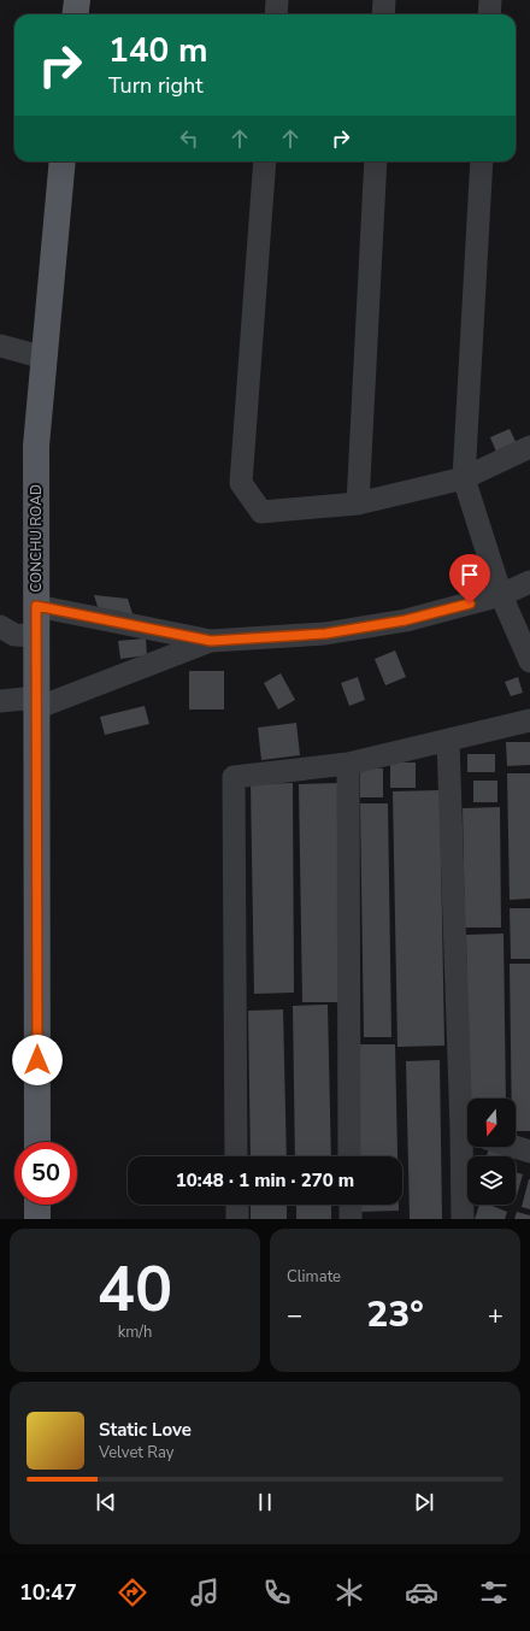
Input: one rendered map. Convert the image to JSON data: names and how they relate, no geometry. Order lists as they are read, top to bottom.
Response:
{
  "streets": {
    "main road": ["CONCHU ROAD"]
  },
  "north": "bottom",
  "page": {
    "turn": ["140 m", "Turn right"],
    "limit": "50",
    "trip": "10:48 · 1 min · 270 m",
    "tile": [
      ["40", "km/h"],
      "Climate"
    ],
    "heat": ["−", "23°", "+"],
    "song": ["Static Love", "Velvet Ray"],
    "tabs": "10:47"
  }
}
